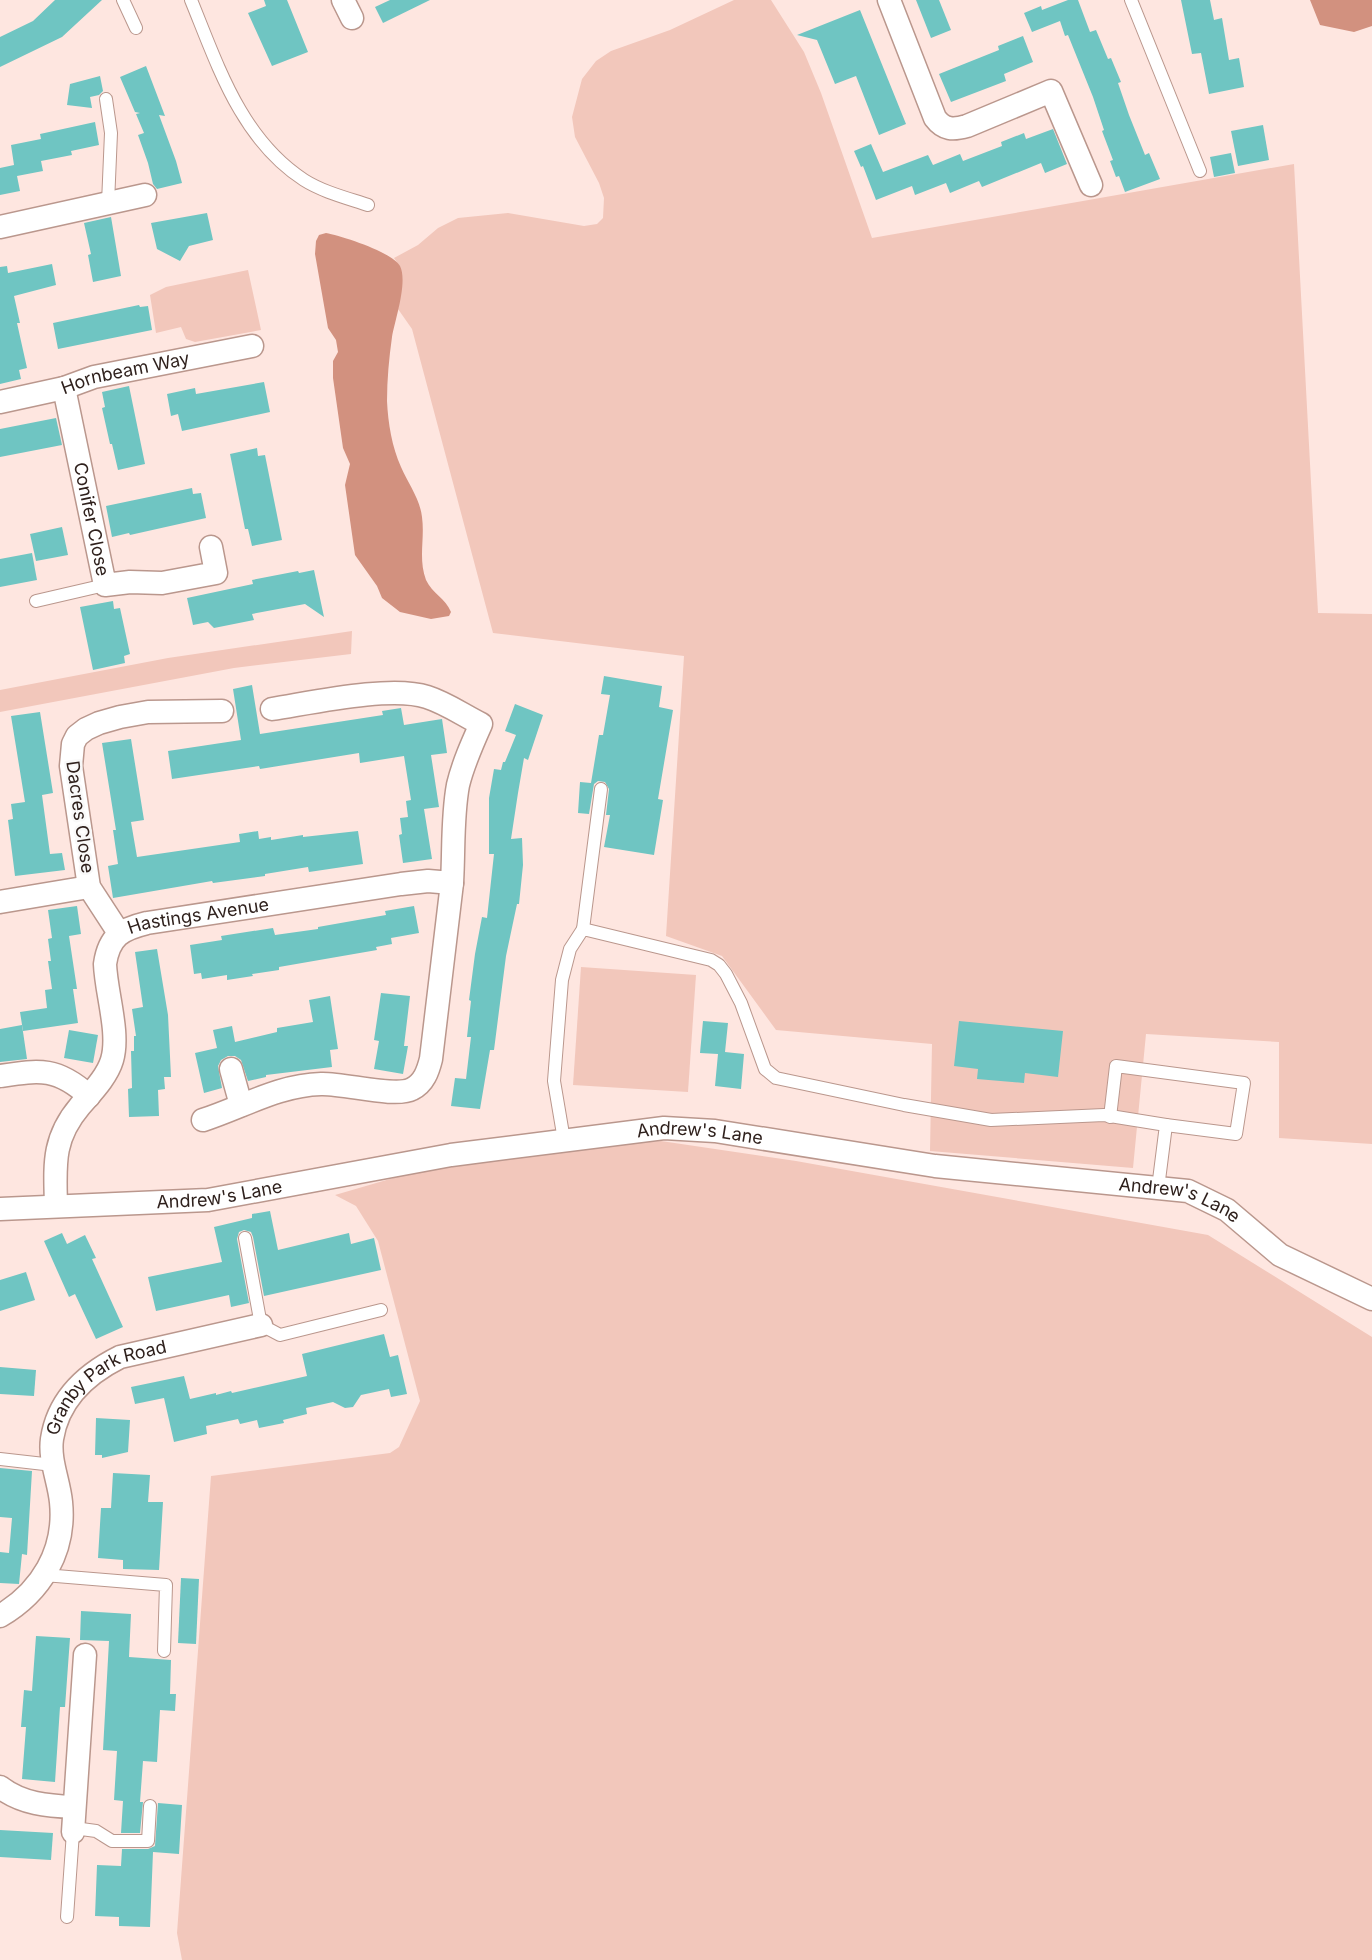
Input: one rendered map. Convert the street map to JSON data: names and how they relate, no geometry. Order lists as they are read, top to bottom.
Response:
{
  "streets": {
    "street": [
      "Hornbeam Way",
      "Conifer Close",
      "Dacres Close",
      "Hastings Avenue",
      "Andrew's Lane",
      "Granby Park Road"
    ]
  },
  "crossings": [
    ["Hornbeam Way", "Conifer Close"],
    ["Dacres Close", "Hastings Avenue"],
    ["Hastings Avenue", "Andrew's Lane"]
  ]
}
